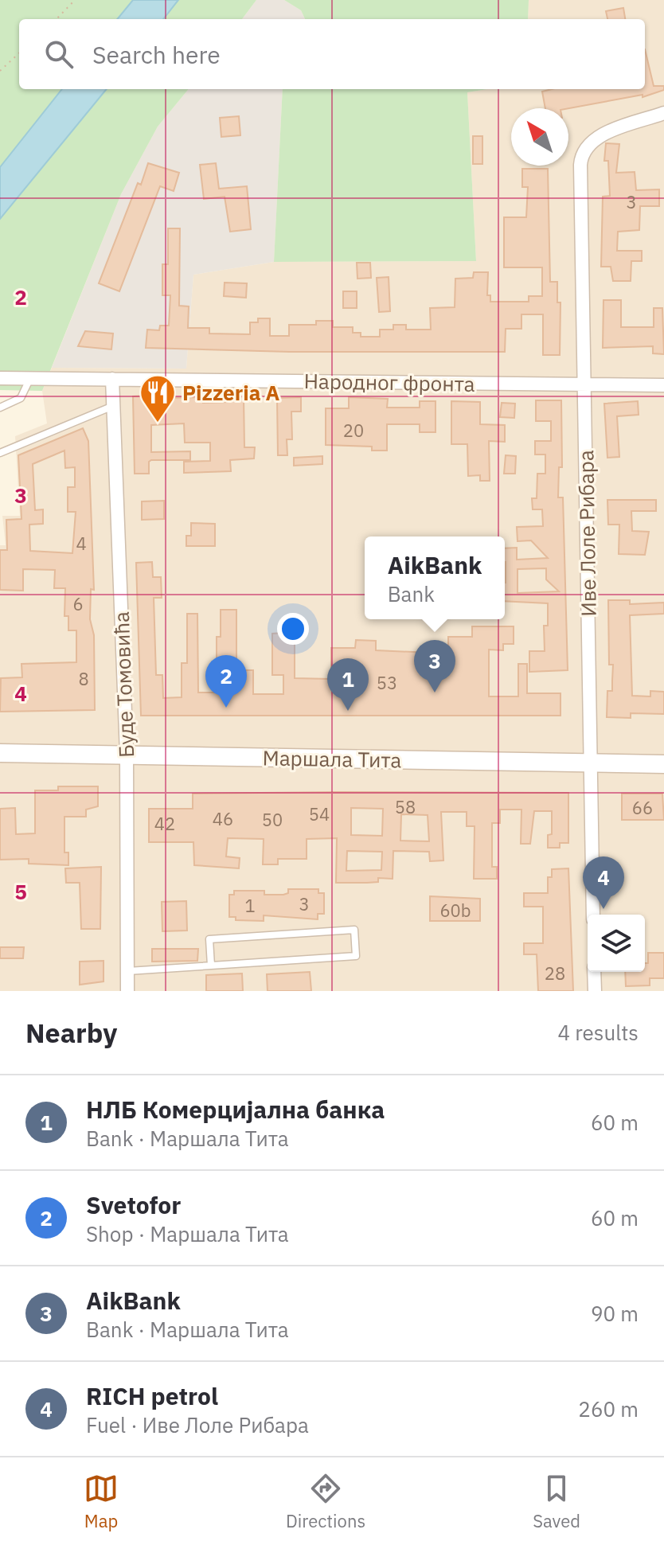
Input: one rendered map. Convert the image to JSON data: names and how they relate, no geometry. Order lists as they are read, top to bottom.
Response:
{
  "streets": {
    "street": [
      "Народног фронта",
      "Иве Лоле Рибара",
      "Буде Томовића",
      "Маршала Тита"
    ]
  },
  "crossings": [
    ["Народног фронта", "Иве Лоле Рибара"],
    ["Народног фронта", "Буде Томовића"],
    ["Иве Лоле Рибара", "Маршала Тита"],
    ["Буде Томовића", "Маршала Тита"]
  ],
  "places": {
    "restaurant": ["Pizzeria A"]
  },
  "house_numbers": [
    "3",
    "20",
    "4",
    "6",
    "8",
    "53",
    "58",
    "66",
    "54",
    "46",
    "50",
    "42",
    "3",
    "1",
    "60b",
    "28"
  ],
  "north": "top left",
  "page": {
    "search": "Search here",
    "popup": ["AikBank", "Bank"],
    "pins": [
      "3",
      "2",
      "1",
      "4"
    ],
    "heading": ["Nearby", "4 results"],
    "list": [
      {
        "mark": "1",
        "name": "НЛБ Комерцијална банка",
        "note": "Bank · Маршала Тита",
        "value": "60 m"
      },
      {
        "mark": "2",
        "name": "Svetofor",
        "note": "Shop · Маршала Тита",
        "value": "60 m"
      },
      {
        "mark": "3",
        "name": "AikBank",
        "note": "Bank · Маршала Тита",
        "value": "90 m"
      },
      {
        "mark": "4",
        "name": "RICH petrol",
        "note": "Fuel · Иве Лоле Рибара",
        "value": "260 m"
      }
    ],
    "nav": ["Map", "Directions", "Saved"]
  },
  "grid": {
    "rows": [
      "2",
      "3",
      "4",
      "5"
    ]
  }
}
